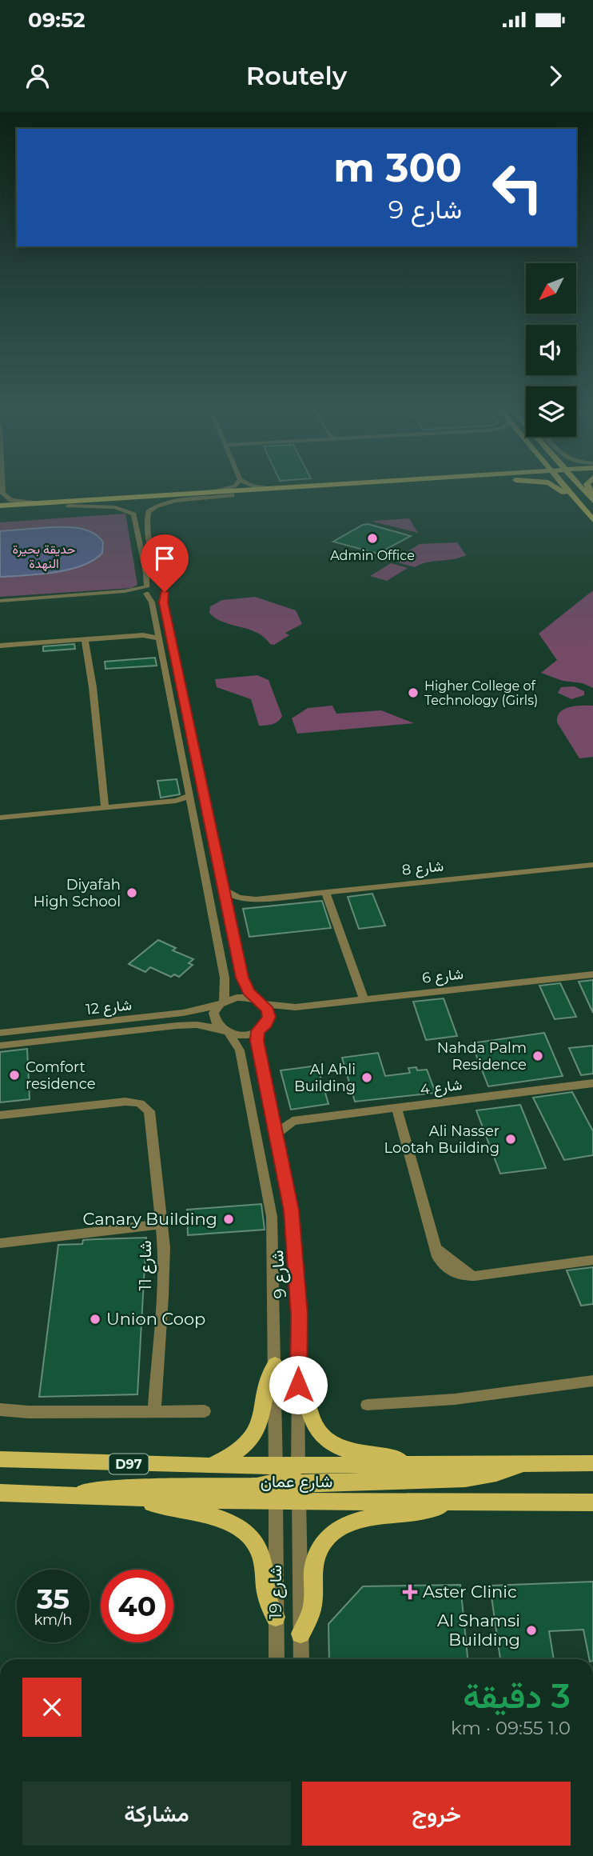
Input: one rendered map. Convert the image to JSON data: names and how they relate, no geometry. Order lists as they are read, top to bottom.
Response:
{
  "streets": {
    "main road": ["D97", "شارع عمان"],
    "street": [
      "شارع 8",
      "شارع 6",
      "شارع 12",
      "شارع 4",
      "شارع 11",
      "شارع 9",
      "شارع 19"
    ]
  },
  "crossings": [
    ["شارع 6", "شارع 12"],
    ["شارع 6", "شارع 9"],
    ["شارع 12", "شارع 9"],
    ["شارع 9", "شارع عمان"],
    ["شارع 9", "شارع 19"],
    ["شارع عمان", "شارع 19"]
  ],
  "parks": ["حديقة بحيرة النهدة"],
  "places": {
    "other": [
      "Admin Office",
      "Higher College of Technology (Girls)",
      "Diyafah High School",
      "Nahda Palm Residence",
      "Comfort residence",
      "Al Ahli Building",
      "Ali Nasser Lootah Building",
      "Canary Building",
      "Union Coop",
      "Al Shamsi Building"
    ],
    "health": ["Aster Clinic"]
  },
  "north": "bottom left",
  "page": {
    "status": "09:52",
    "header": "Routely",
    "turn": ["300 m", "شارع 9"],
    "speed": "35 km/h",
    "limit": "40",
    "heading": ["3 دقيقة", "1.0 km · 09:55"],
    "buttons": ["خروج", "مشاركة"]
  }
}
